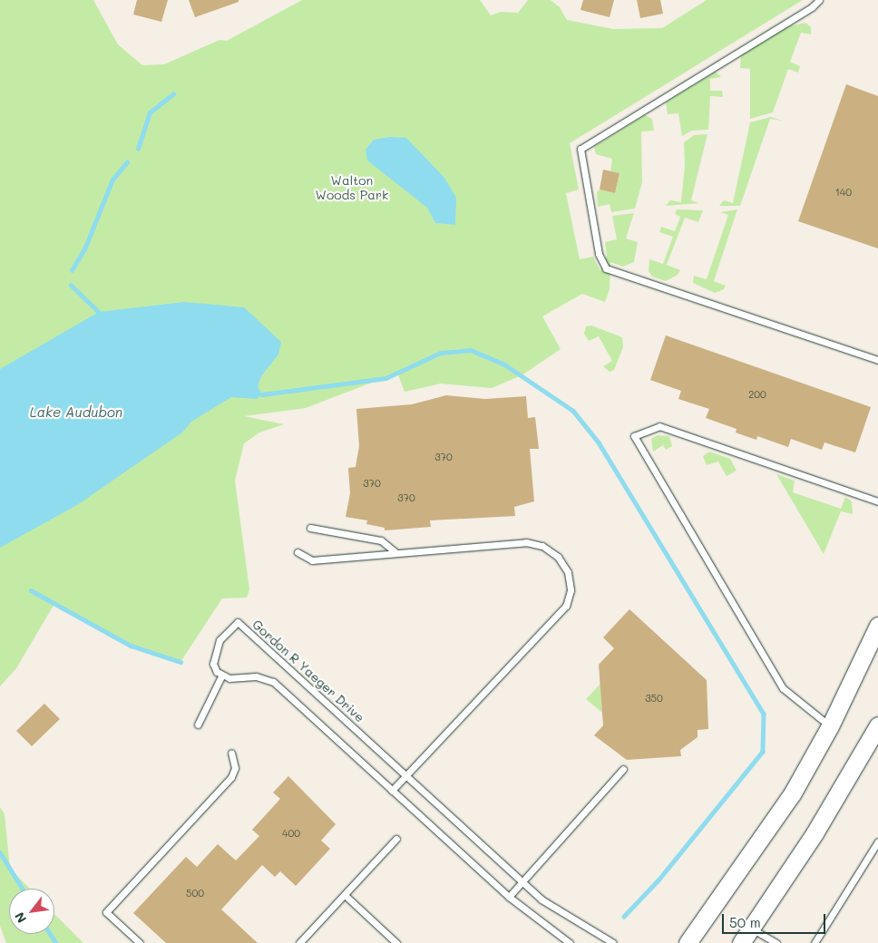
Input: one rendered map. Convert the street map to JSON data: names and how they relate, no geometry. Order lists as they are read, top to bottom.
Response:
{
  "streets": {
    "lane": ["Gordon R Yaeger Drive"]
  },
  "water": ["Lake Audubon"],
  "parks": ["Walton Woods Park"],
  "house_numbers": [
    "140",
    "200",
    "370",
    "370",
    "370",
    "350",
    "400",
    "500"
  ],
  "scale_bar": "50 m",
  "north": "bottom left"
}
